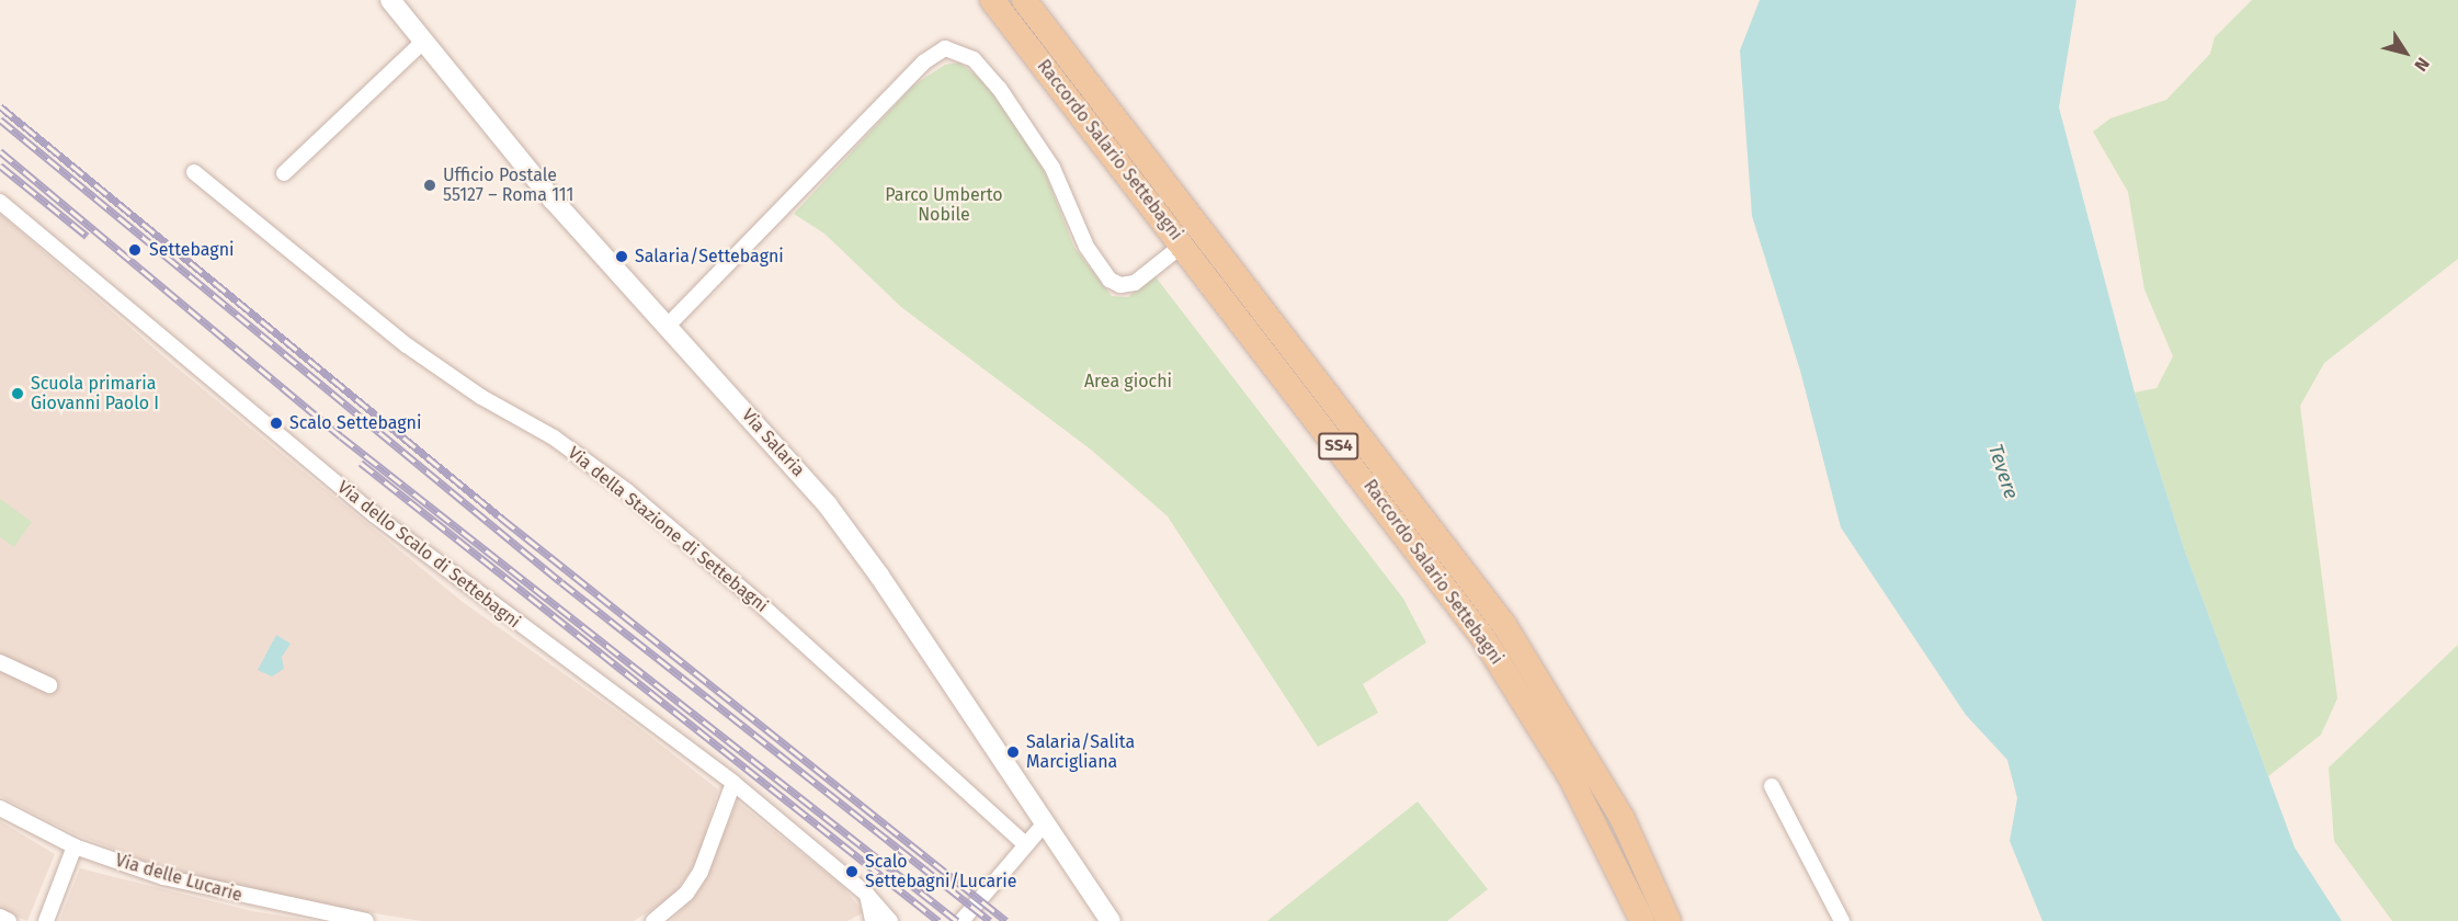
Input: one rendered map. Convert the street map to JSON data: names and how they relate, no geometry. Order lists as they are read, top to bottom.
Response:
{
  "streets": {
    "main road": ["Raccordo Salario Settebagni", "SS4"],
    "street": [
      "Via Salaria",
      "Via della Stazione di Settebagni",
      "Via dello Scalo di Settebagni",
      "Via delle Lucarie"
    ]
  },
  "water": ["Tevere"],
  "parks": ["Parco Umberto Nobile", "Area giochi"],
  "places": [
    "Ufficio Postale 55127 – Roma 111",
    "Settebagni",
    "Salaria/Settebagni",
    "Scuola primaria Giovanni Paolo I",
    "Scalo Settebagni",
    "Salaria/Salita Marcigliana",
    "Scalo Settebagni/Lucarie"
  ],
  "north": "bottom right"
}
